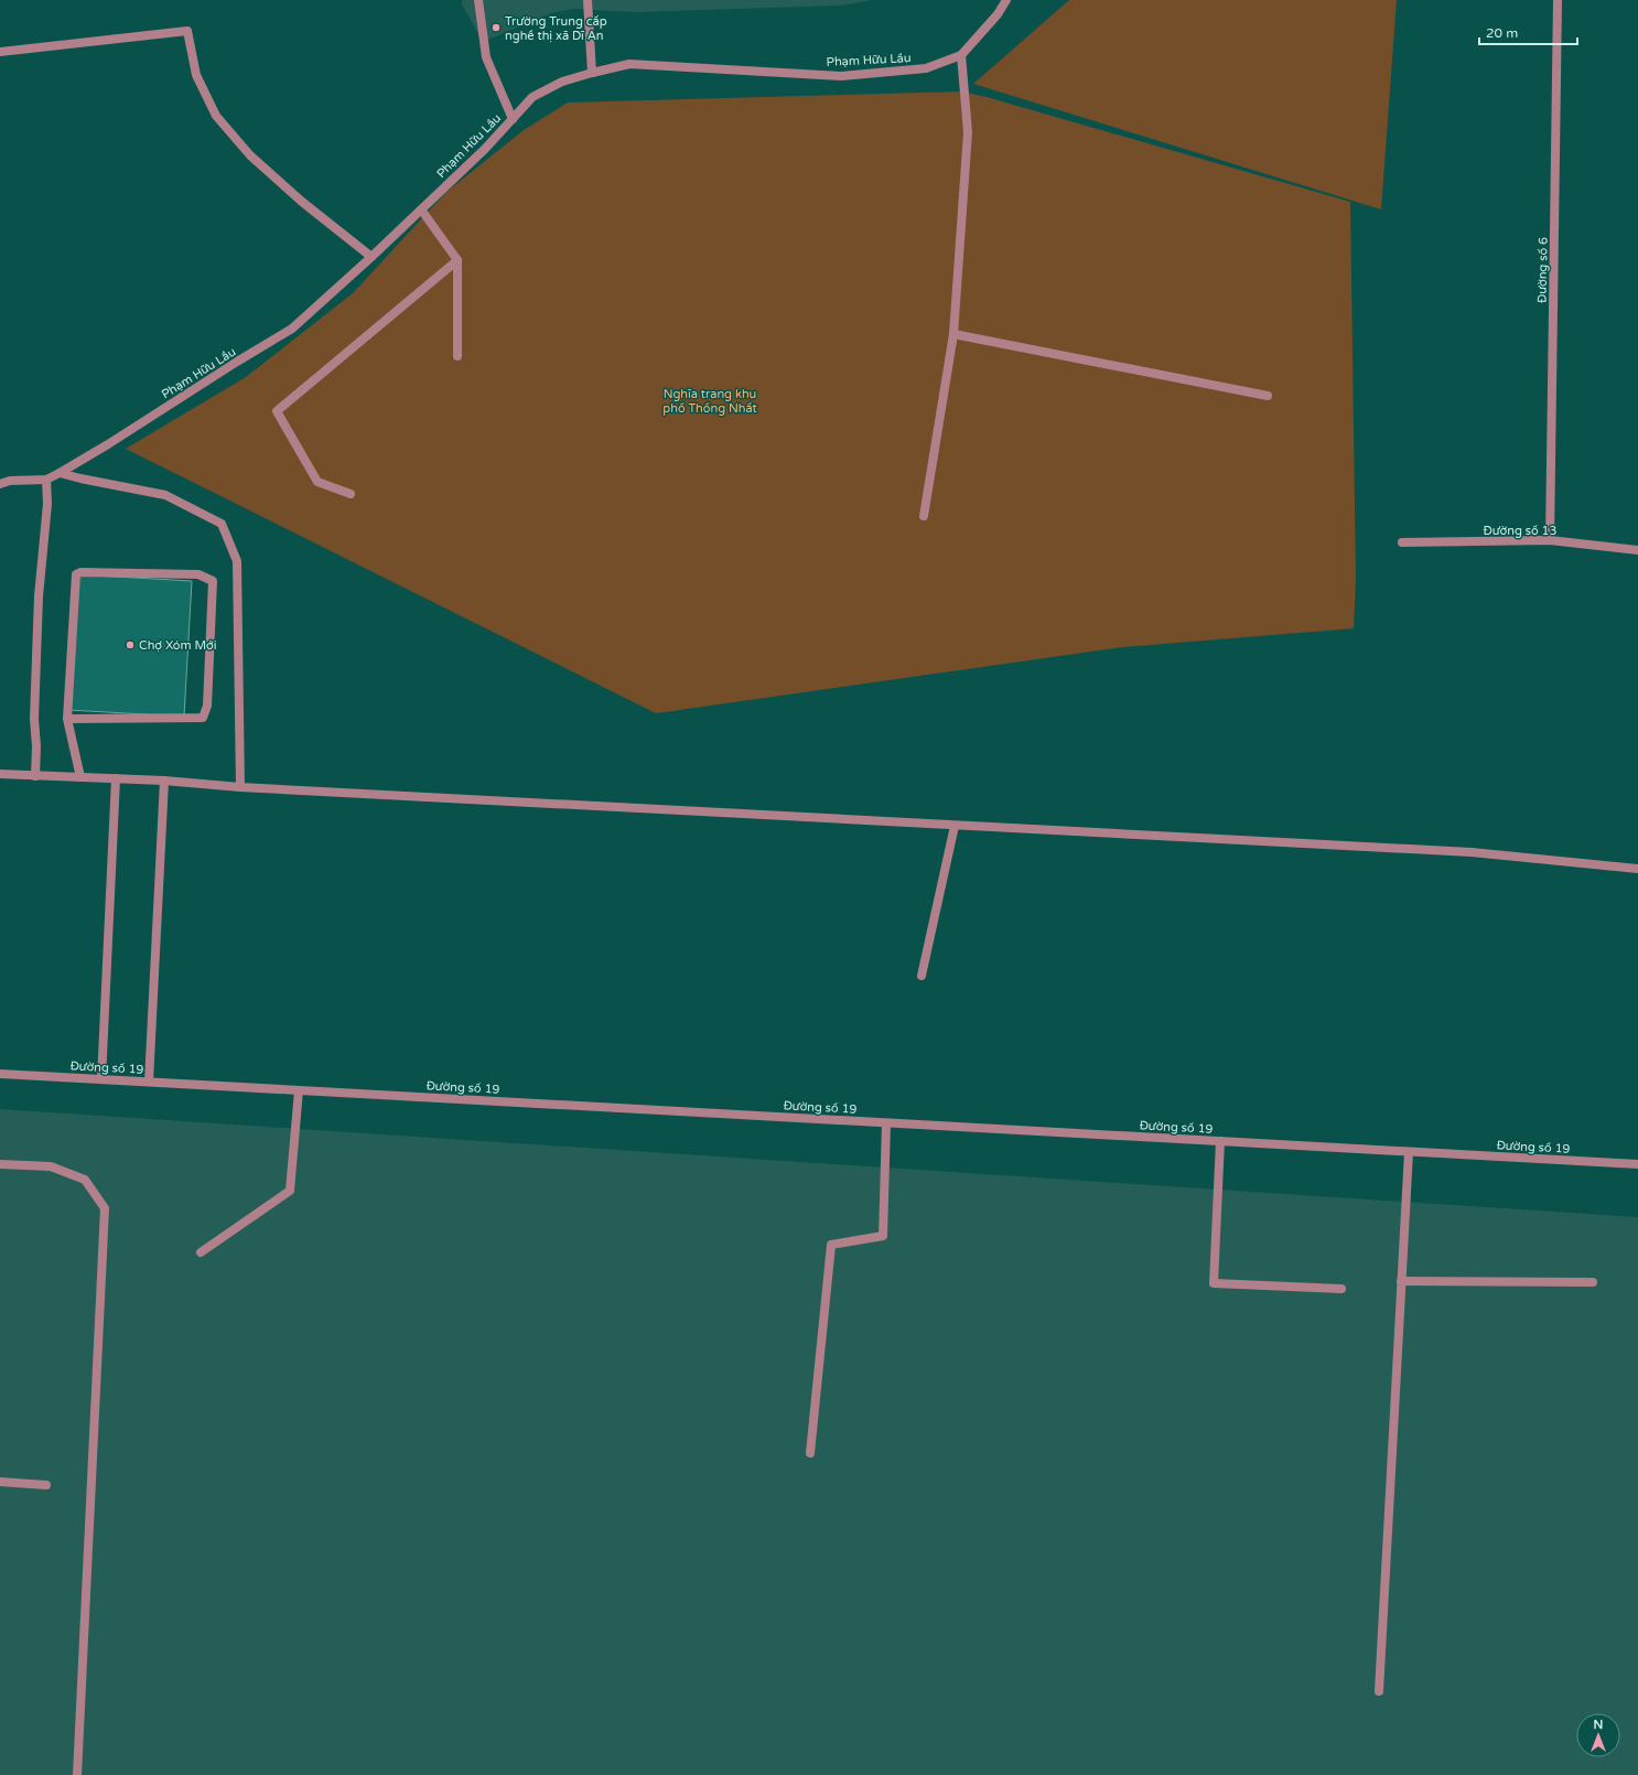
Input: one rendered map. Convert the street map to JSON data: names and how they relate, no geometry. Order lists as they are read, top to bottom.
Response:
{
  "streets": {
    "street": [
      "Phạm Hữu Lầu",
      "Đường số 6",
      "Đường số 13",
      "Đường số 19"
    ]
  },
  "crossings": [
    ["Đường số 6", "Đường số 13"]
  ],
  "parks": ["Nghĩa trang khu phố Thống Nhất"],
  "places": ["Trường Trung cấp nghề thị xã Dĩ An", "Chợ Xóm Mới"],
  "scale_bar": "20 m",
  "north": "top"
}
